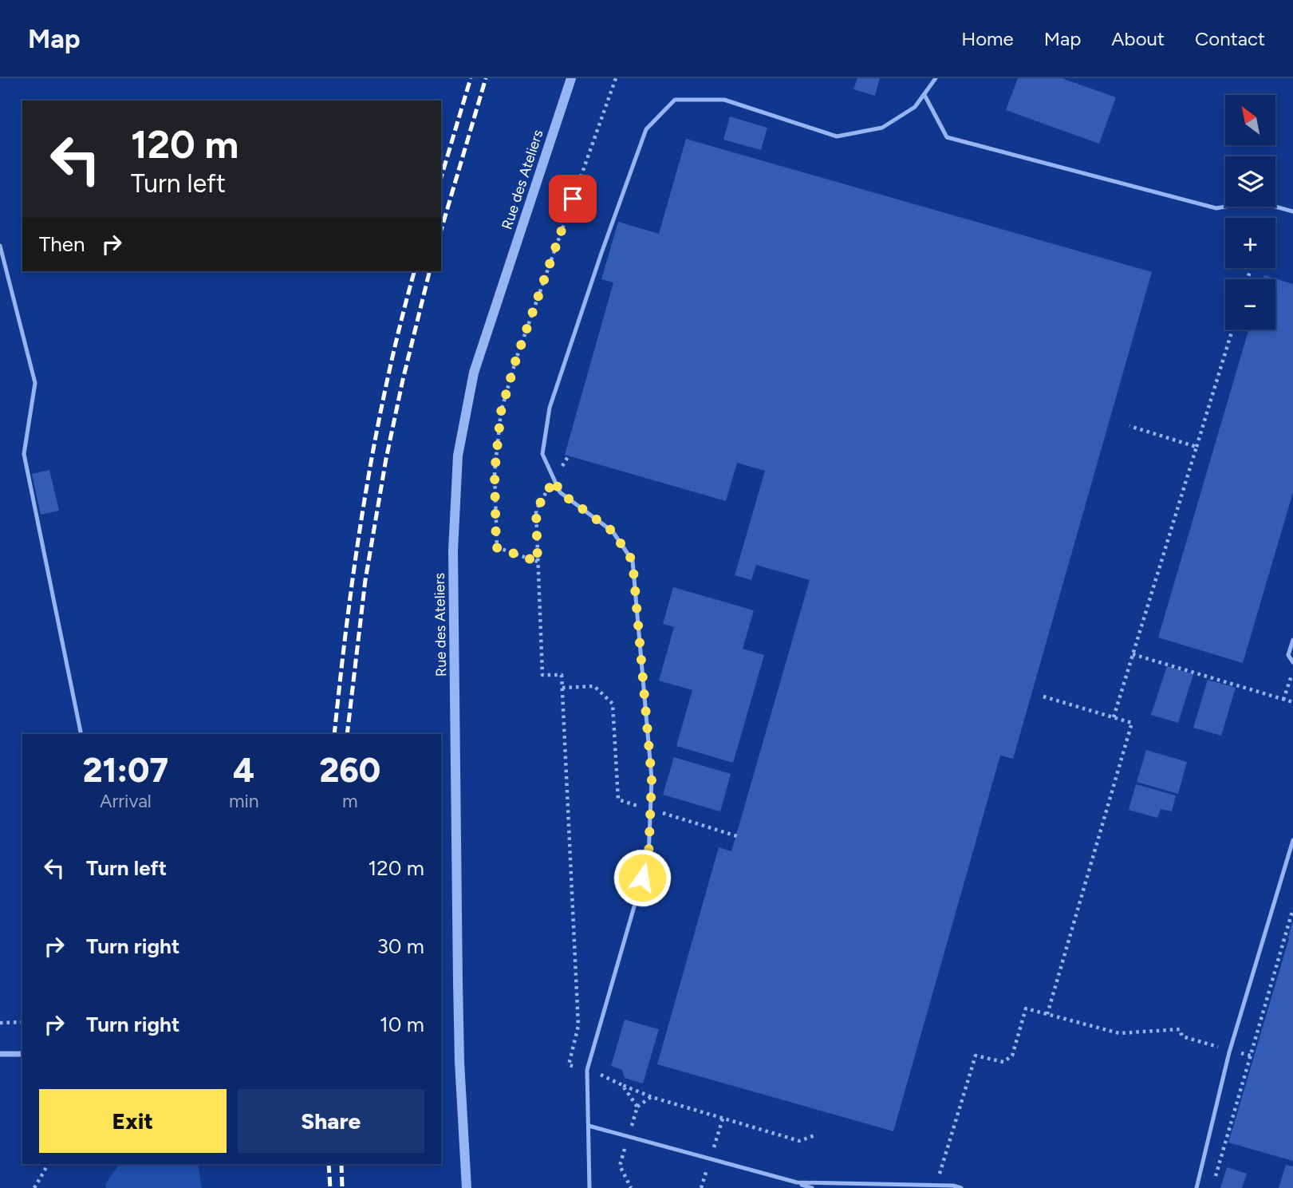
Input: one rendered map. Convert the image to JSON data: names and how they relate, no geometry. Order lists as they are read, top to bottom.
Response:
{
  "streets": {
    "street": ["Rue des Ateliers"]
  },
  "north": "top left",
  "page": {
    "header": "Map",
    "nav": [
      "Home",
      "Map",
      "About",
      "Contact"
    ],
    "map_buttons": ["+", "−"],
    "turn": ["120 m", "Turn left"],
    "then": "Then",
    "eta": [
      "21:07",
      "Arrival",
      "4",
      "min",
      "260",
      "m"
    ],
    "list": [
      {
        "name": "Turn left",
        "value": "120 m"
      },
      {
        "name": "Turn right",
        "value": "30 m"
      },
      {
        "name": "Turn right",
        "value": "10 m"
      }
    ],
    "buttons": ["Exit", "Share"]
  }
}
